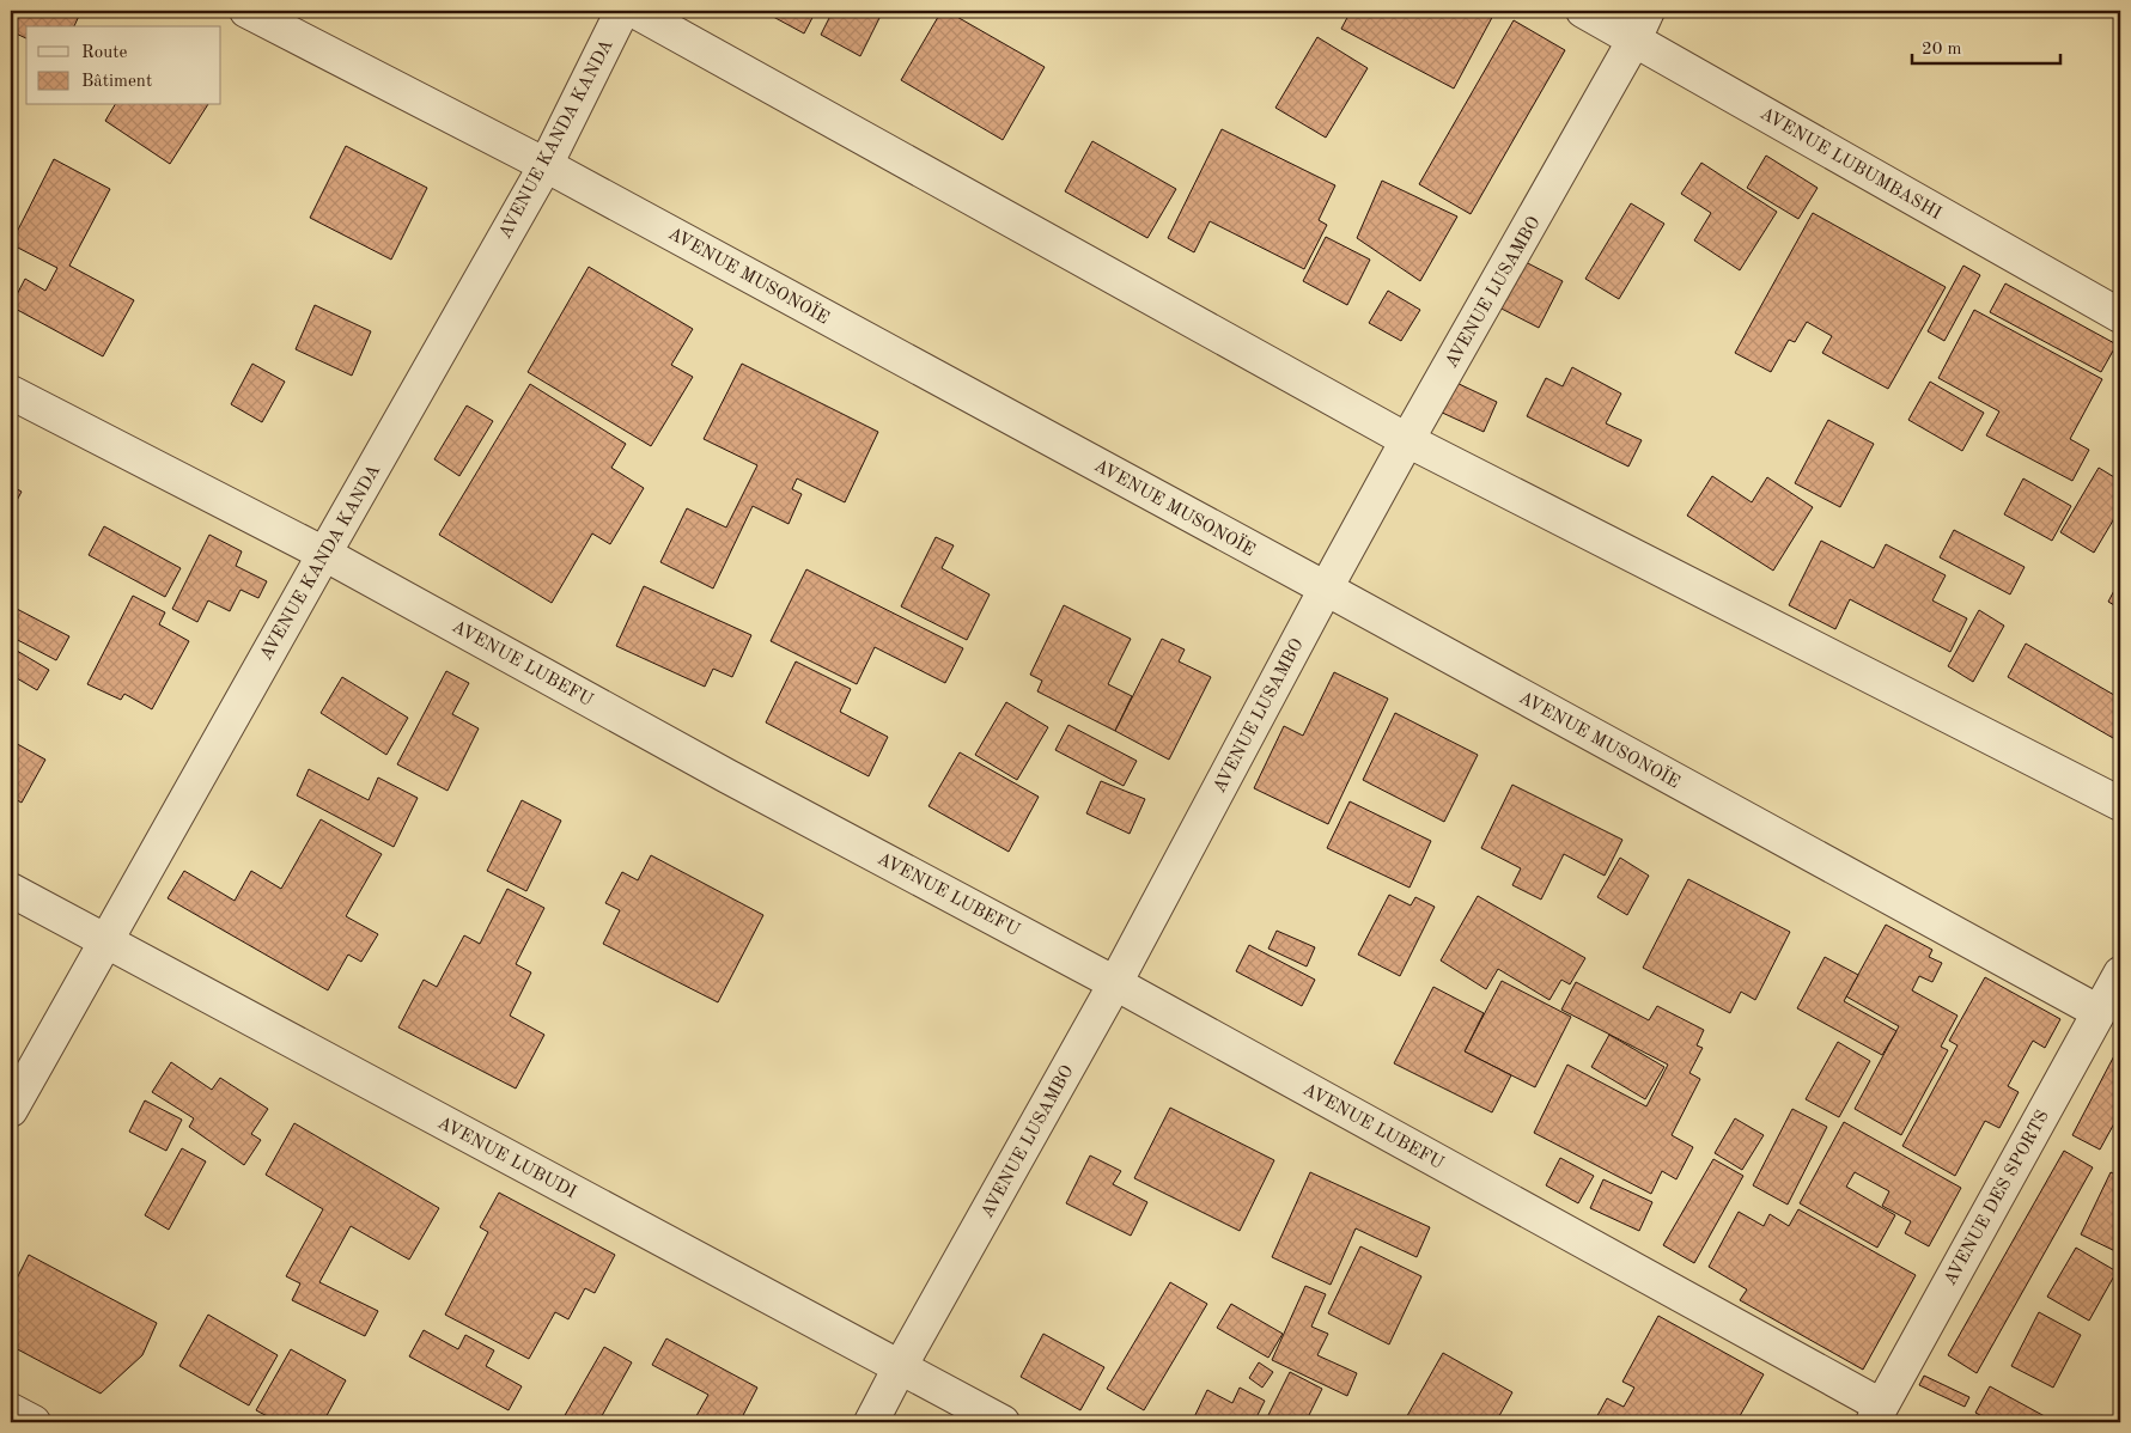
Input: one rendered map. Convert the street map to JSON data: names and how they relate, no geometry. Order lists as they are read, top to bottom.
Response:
{
  "streets": {
    "street": [
      "AVENUE KANDA KANDA",
      "AVENUE LUBUMBASHI",
      "AVENUE MUSONOÏE",
      "AVENUE LUSAMBO",
      "AVENUE LUBEFU",
      "AVENUE LUBUDI",
      "AVENUE DES SPORTS"
    ]
  },
  "crossings": [
    ["AVENUE KANDA KANDA", "AVENUE MUSONOÏE"],
    ["AVENUE KANDA KANDA", "AVENUE LUBEFU"],
    ["AVENUE KANDA KANDA", "AVENUE LUBUDI"],
    ["AVENUE LUBUMBASHI", "AVENUE LUSAMBO"],
    ["AVENUE MUSONOÏE", "AVENUE LUSAMBO"],
    ["AVENUE MUSONOÏE", "AVENUE DES SPORTS"],
    ["AVENUE LUSAMBO", "AVENUE LUBEFU"],
    ["AVENUE LUSAMBO", "AVENUE LUBUDI"],
    ["AVENUE LUBEFU", "AVENUE DES SPORTS"]
  ],
  "legend": ["Route", "Bâtiment"],
  "scale_bar": "20 m"
}
